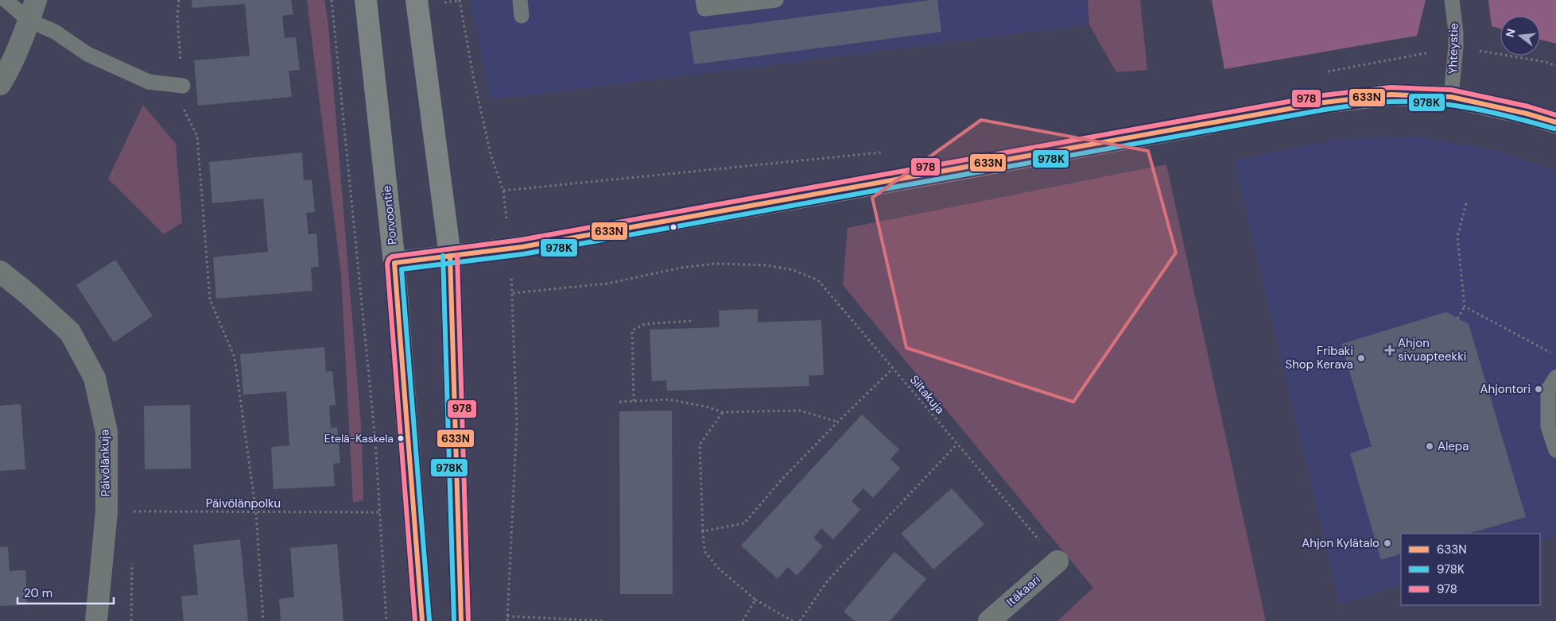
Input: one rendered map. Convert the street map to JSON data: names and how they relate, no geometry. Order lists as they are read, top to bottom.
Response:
{
  "streets": {
    "street": ["Porvoontie", "Päivölänkuja", "Itäkaari"],
    "lane": ["Yhteystie"],
    "path": ["Siltakuja", "Päivölänpolku"]
  },
  "crossings": [
    ["Siltakuja", "Itäkaari"]
  ],
  "places": {
    "health": ["Ahjon sivuapteekki"],
    "other": [
      "Fribaki Shop Kerava",
      "Ahjontori",
      "Etelä-Kaskela",
      "Alepa",
      "Ahjon Kylätalo"
    ]
  },
  "lines": ["transit line 978", "transit line 633N", "transit line 978K"],
  "legend": ["633N", "978K", "978"],
  "scale_bar": "20 m",
  "north": "left"
}
